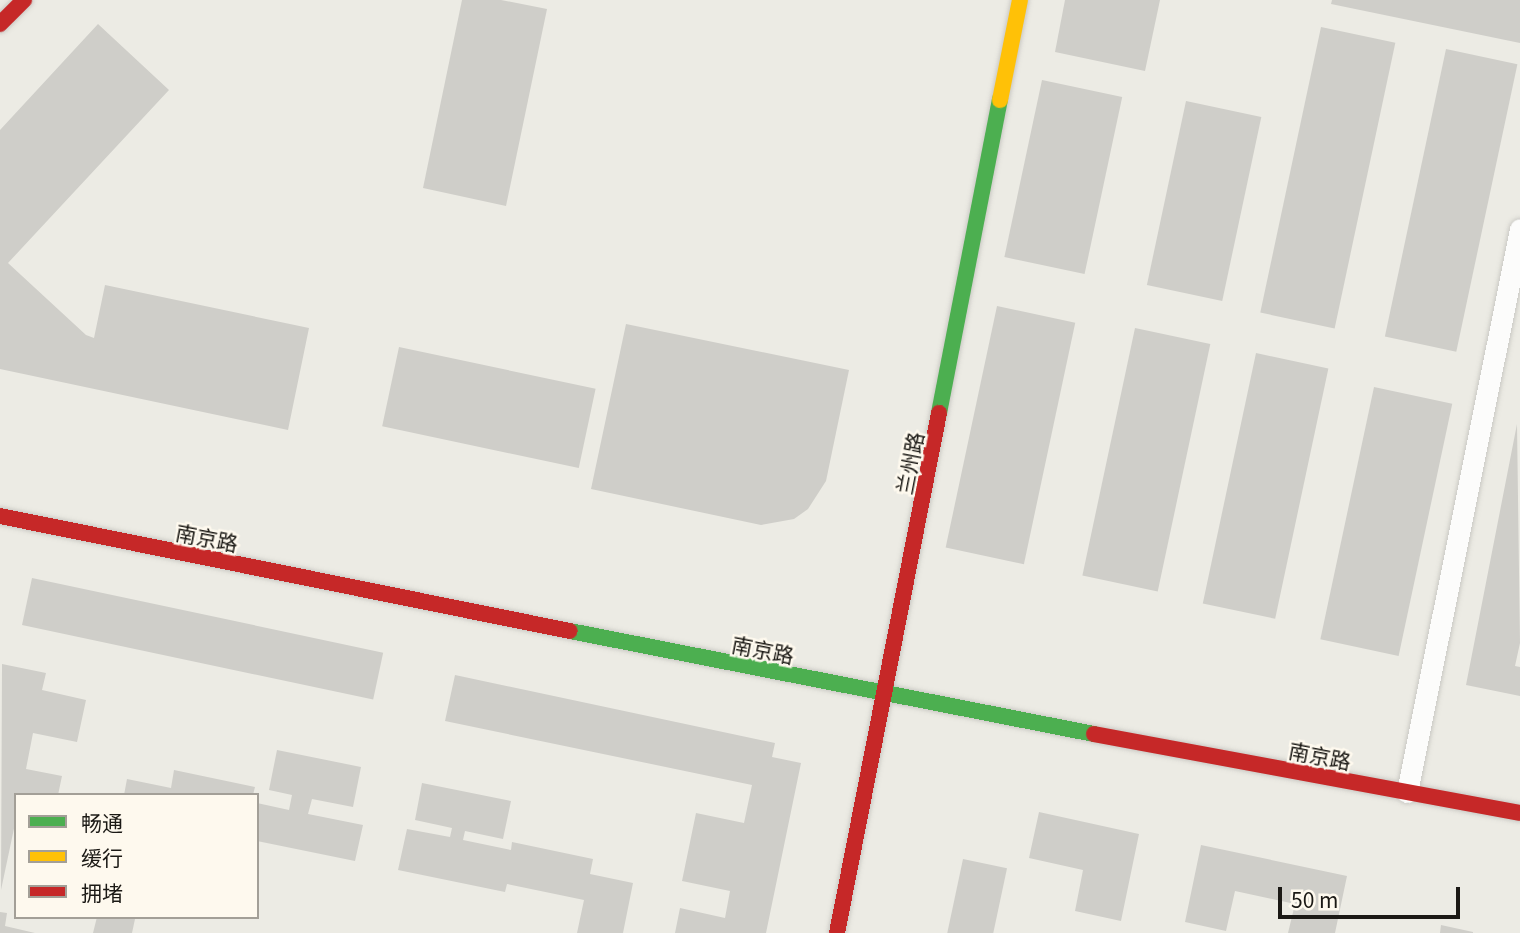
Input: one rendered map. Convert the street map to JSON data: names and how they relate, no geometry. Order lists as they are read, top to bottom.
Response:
{
  "streets": {
    "street": ["兰州路", "南京路"]
  },
  "crossings": [
    ["兰州路", "南京路"]
  ],
  "legend": ["畅通", "缓行", "拥堵"],
  "scale_bar": "50 m"
}
